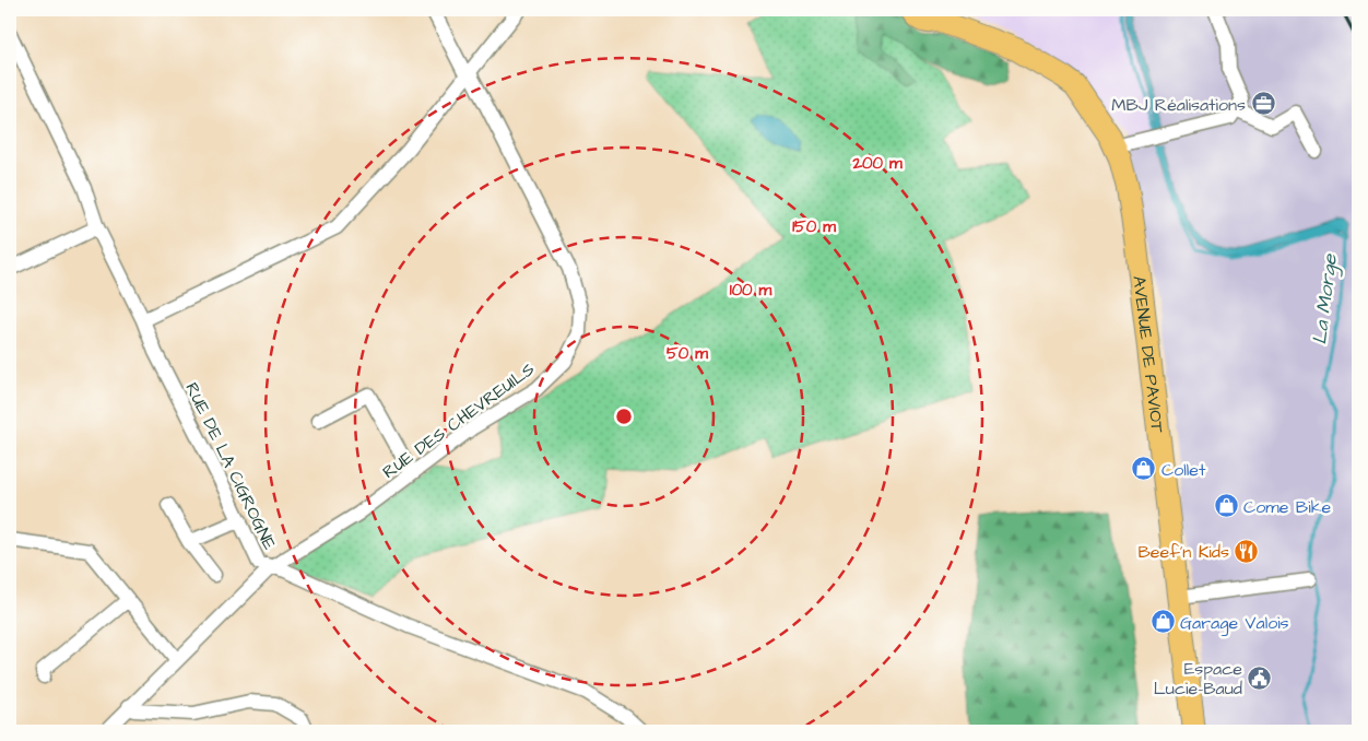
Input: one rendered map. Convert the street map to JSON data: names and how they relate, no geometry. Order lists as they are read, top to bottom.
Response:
{
  "streets": {
    "main road": ["AVENUE DE PAVIOT"],
    "street": ["RUE DES CHEVREUILS", "RUE DE LA CIGROGNE"]
  },
  "crossings": [
    ["RUE DES CHEVREUILS", "RUE DE LA CIGROGNE"]
  ],
  "water": ["La Morge"],
  "places": {
    "office": ["MBJ Réalisations"],
    "shop": ["Collet", "Come Bike", "Garage Valois"],
    "restaurant": ["Beef'n Kids"],
    "public building": ["Espace Lucie-Baud"]
  },
  "rings": [
    "200 m",
    "150 m",
    "100 m",
    "50 m"
  ]
}
